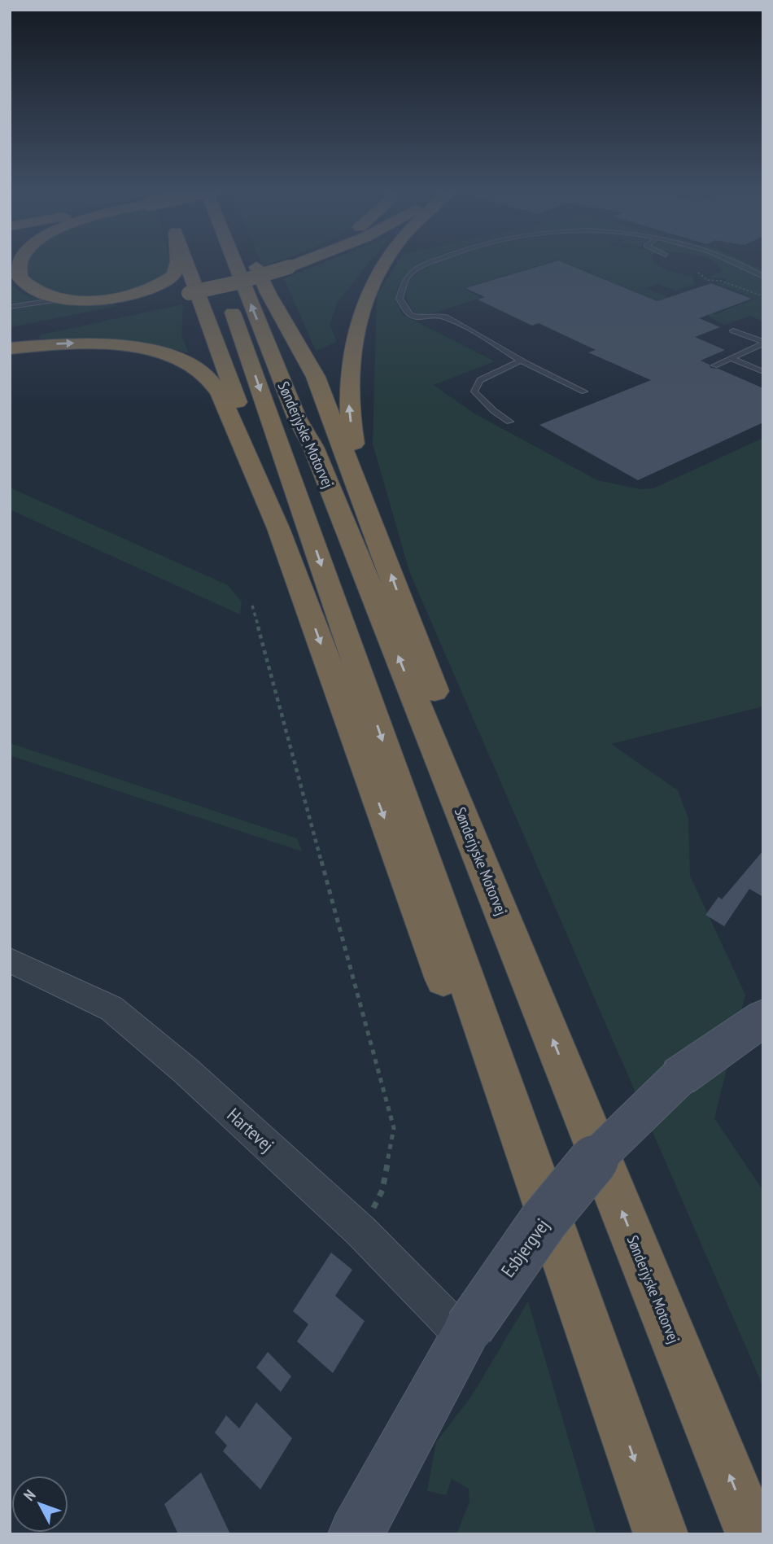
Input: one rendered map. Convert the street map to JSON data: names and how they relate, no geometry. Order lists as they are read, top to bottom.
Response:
{
  "streets": {
    "highway": ["Sønderjyske Motorvej"],
    "main road": ["Esbjergvej"],
    "street": ["Hartevej"]
  },
  "crossings": [
    ["Hartevej", "Esbjergvej"]
  ],
  "north": "top left"
}
